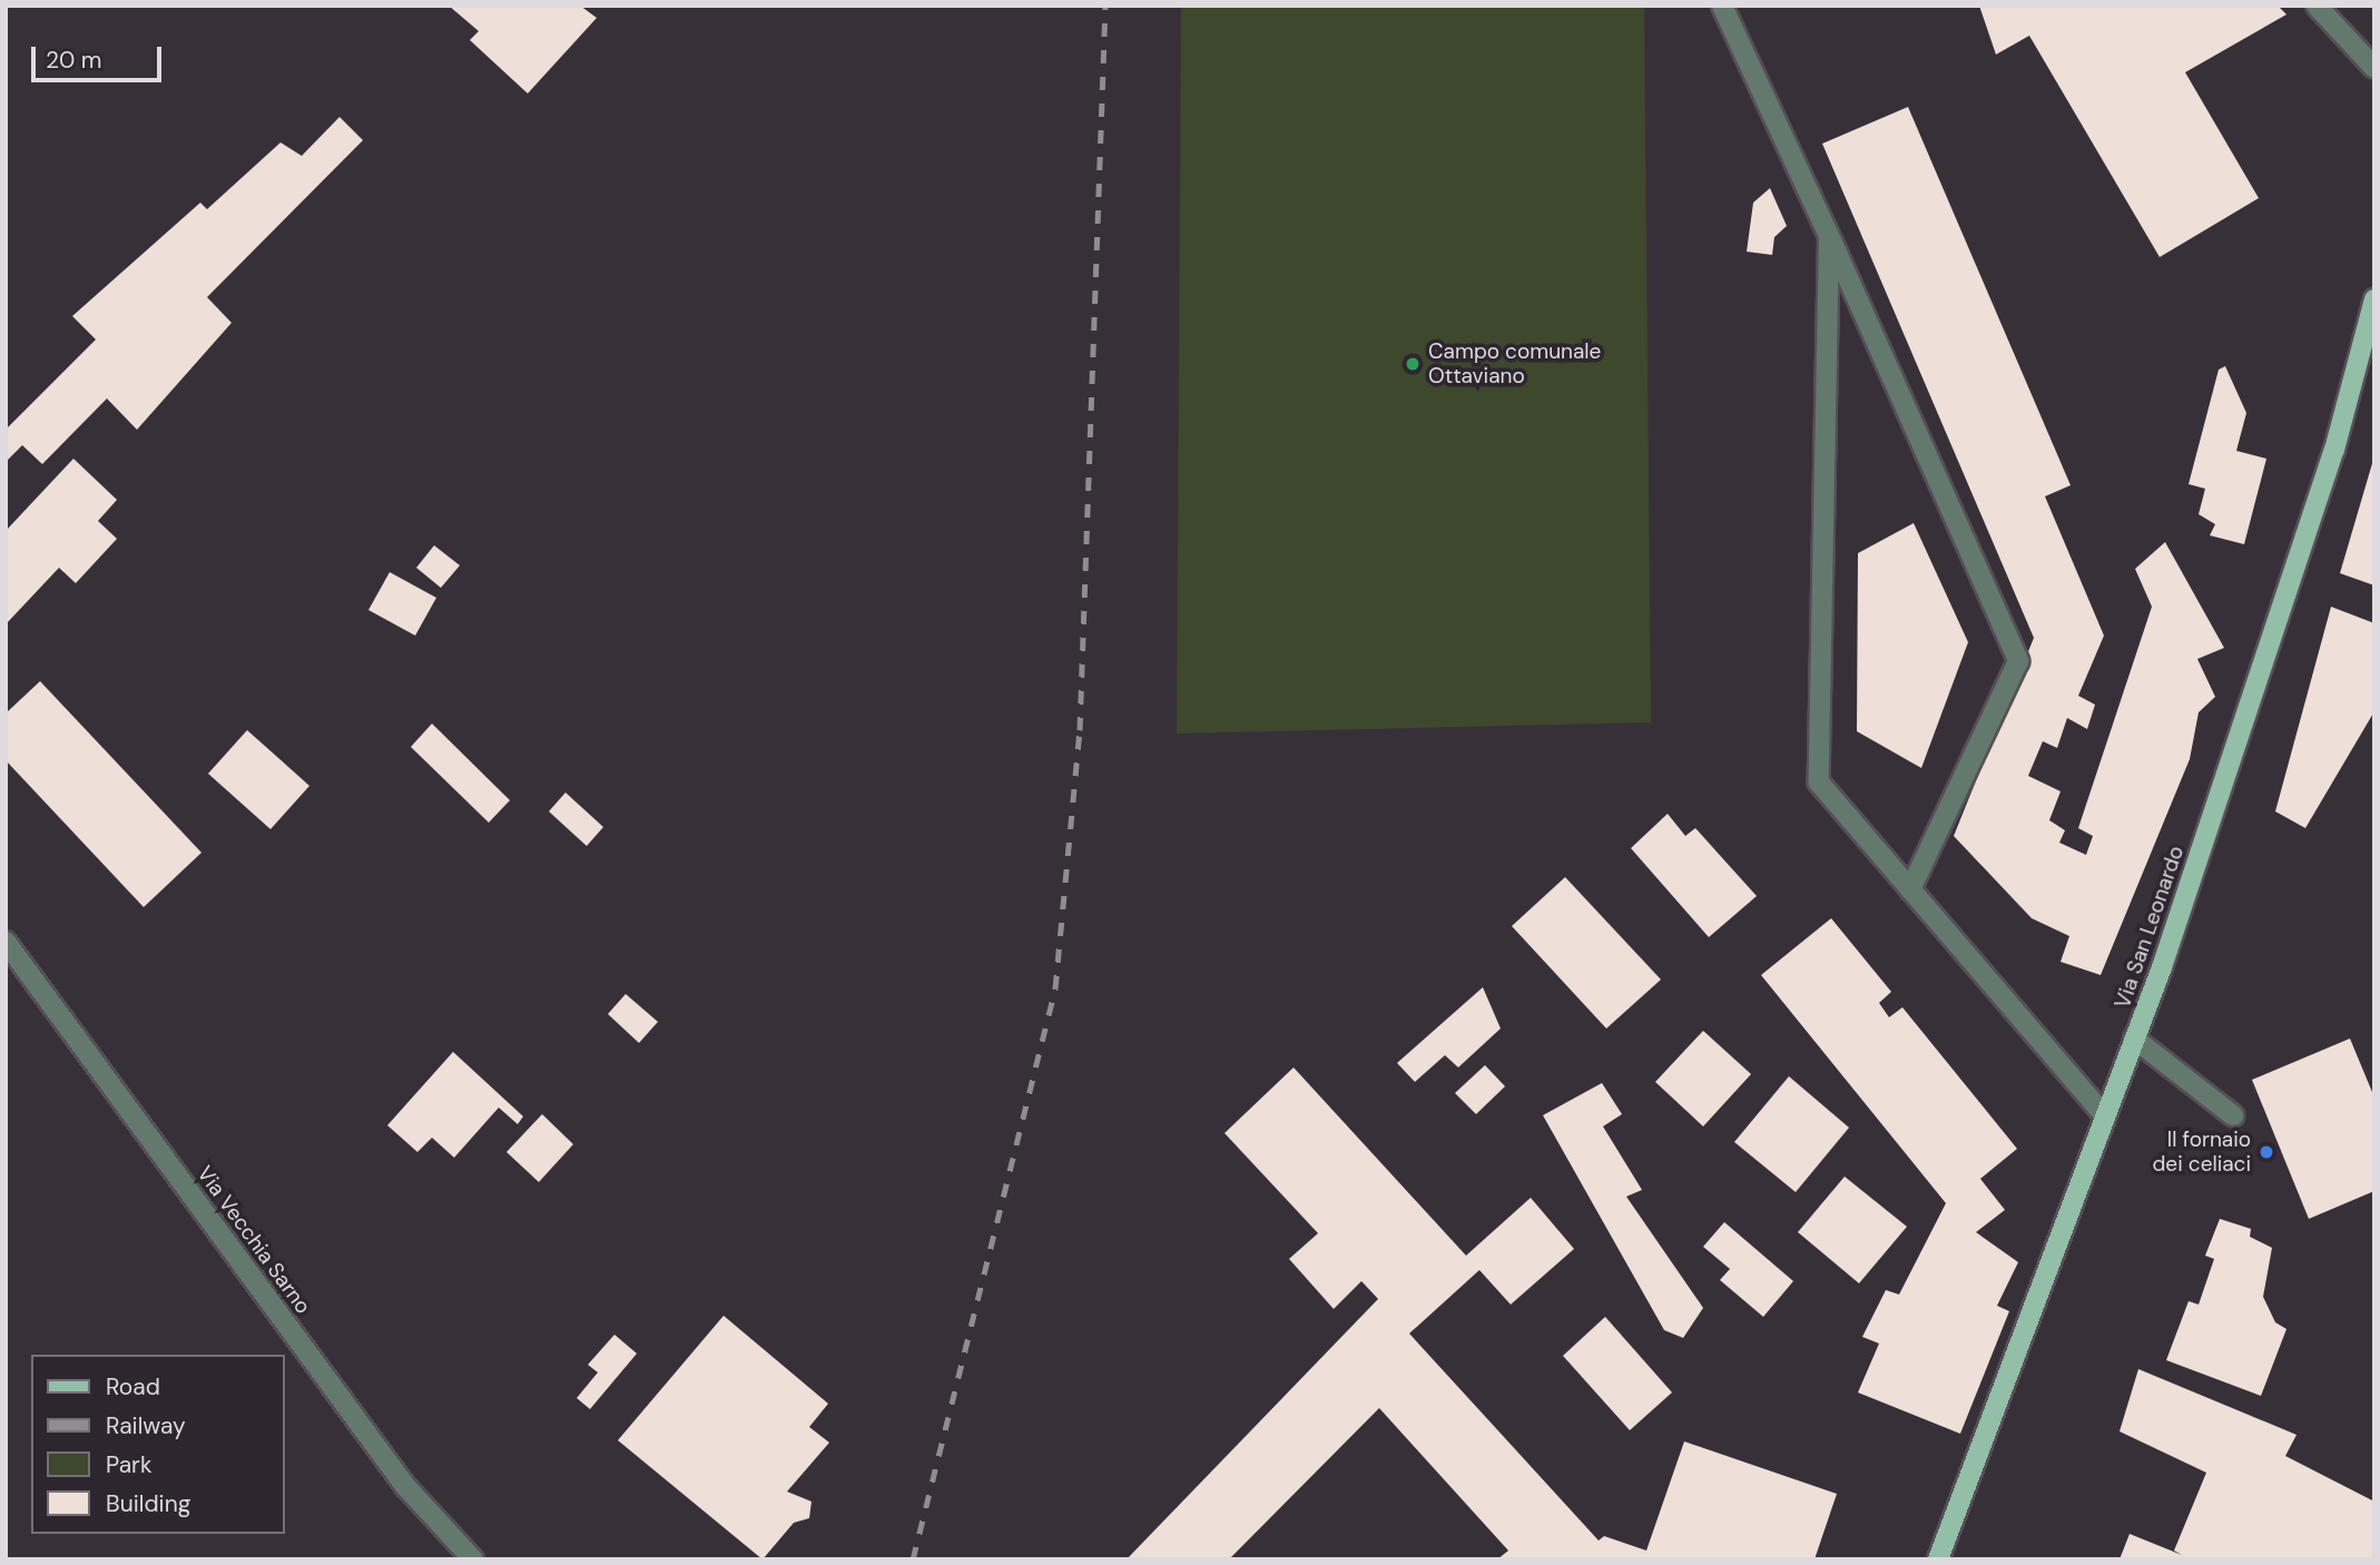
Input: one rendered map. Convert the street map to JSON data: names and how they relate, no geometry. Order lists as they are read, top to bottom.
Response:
{
  "streets": {
    "main road": ["Via San Leonardo"],
    "street": ["Via Vecchia Sarno"]
  },
  "places": ["Campo comunale Ottaviano", "Il fornaio dei celiaci"],
  "legend": [
    "Road",
    "Railway",
    "Park",
    "Building"
  ],
  "scale_bar": "20 m"
}
